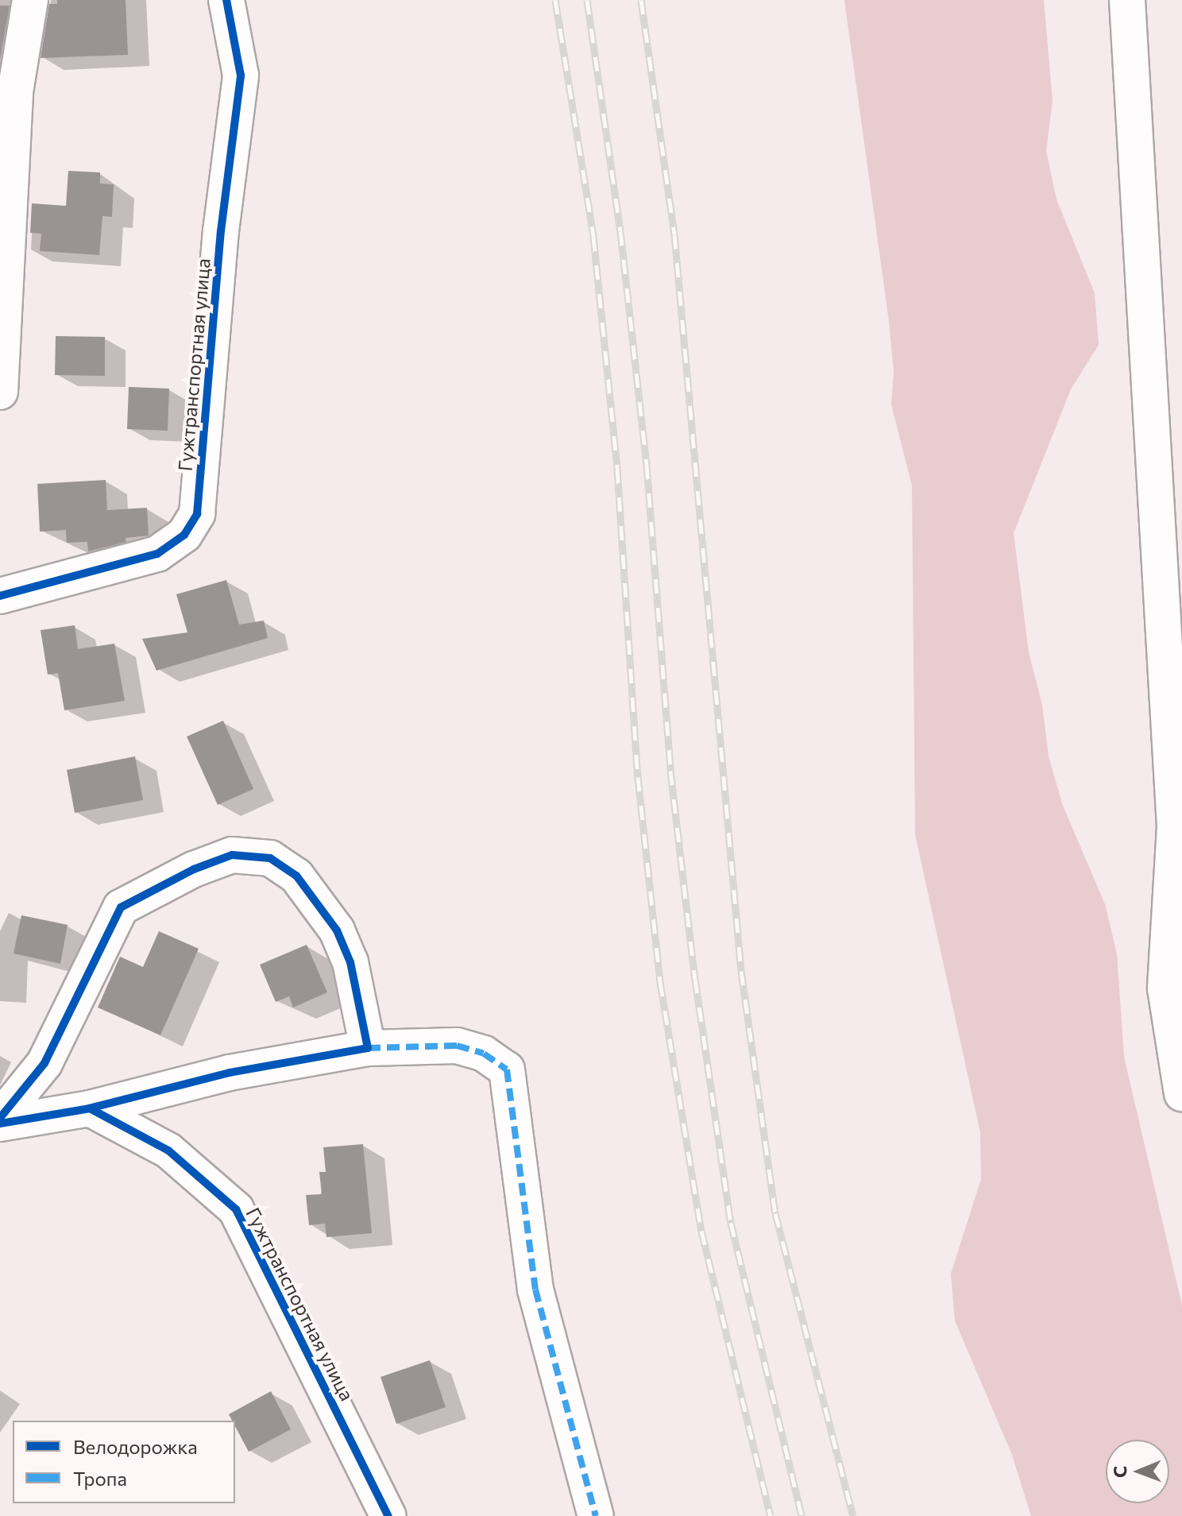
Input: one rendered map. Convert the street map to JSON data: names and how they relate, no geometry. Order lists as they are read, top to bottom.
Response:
{
  "streets": {
    "street": ["Гужтранспортная улица"]
  },
  "legend": ["Велодорожка", "Тропа"],
  "north": "left"
}
